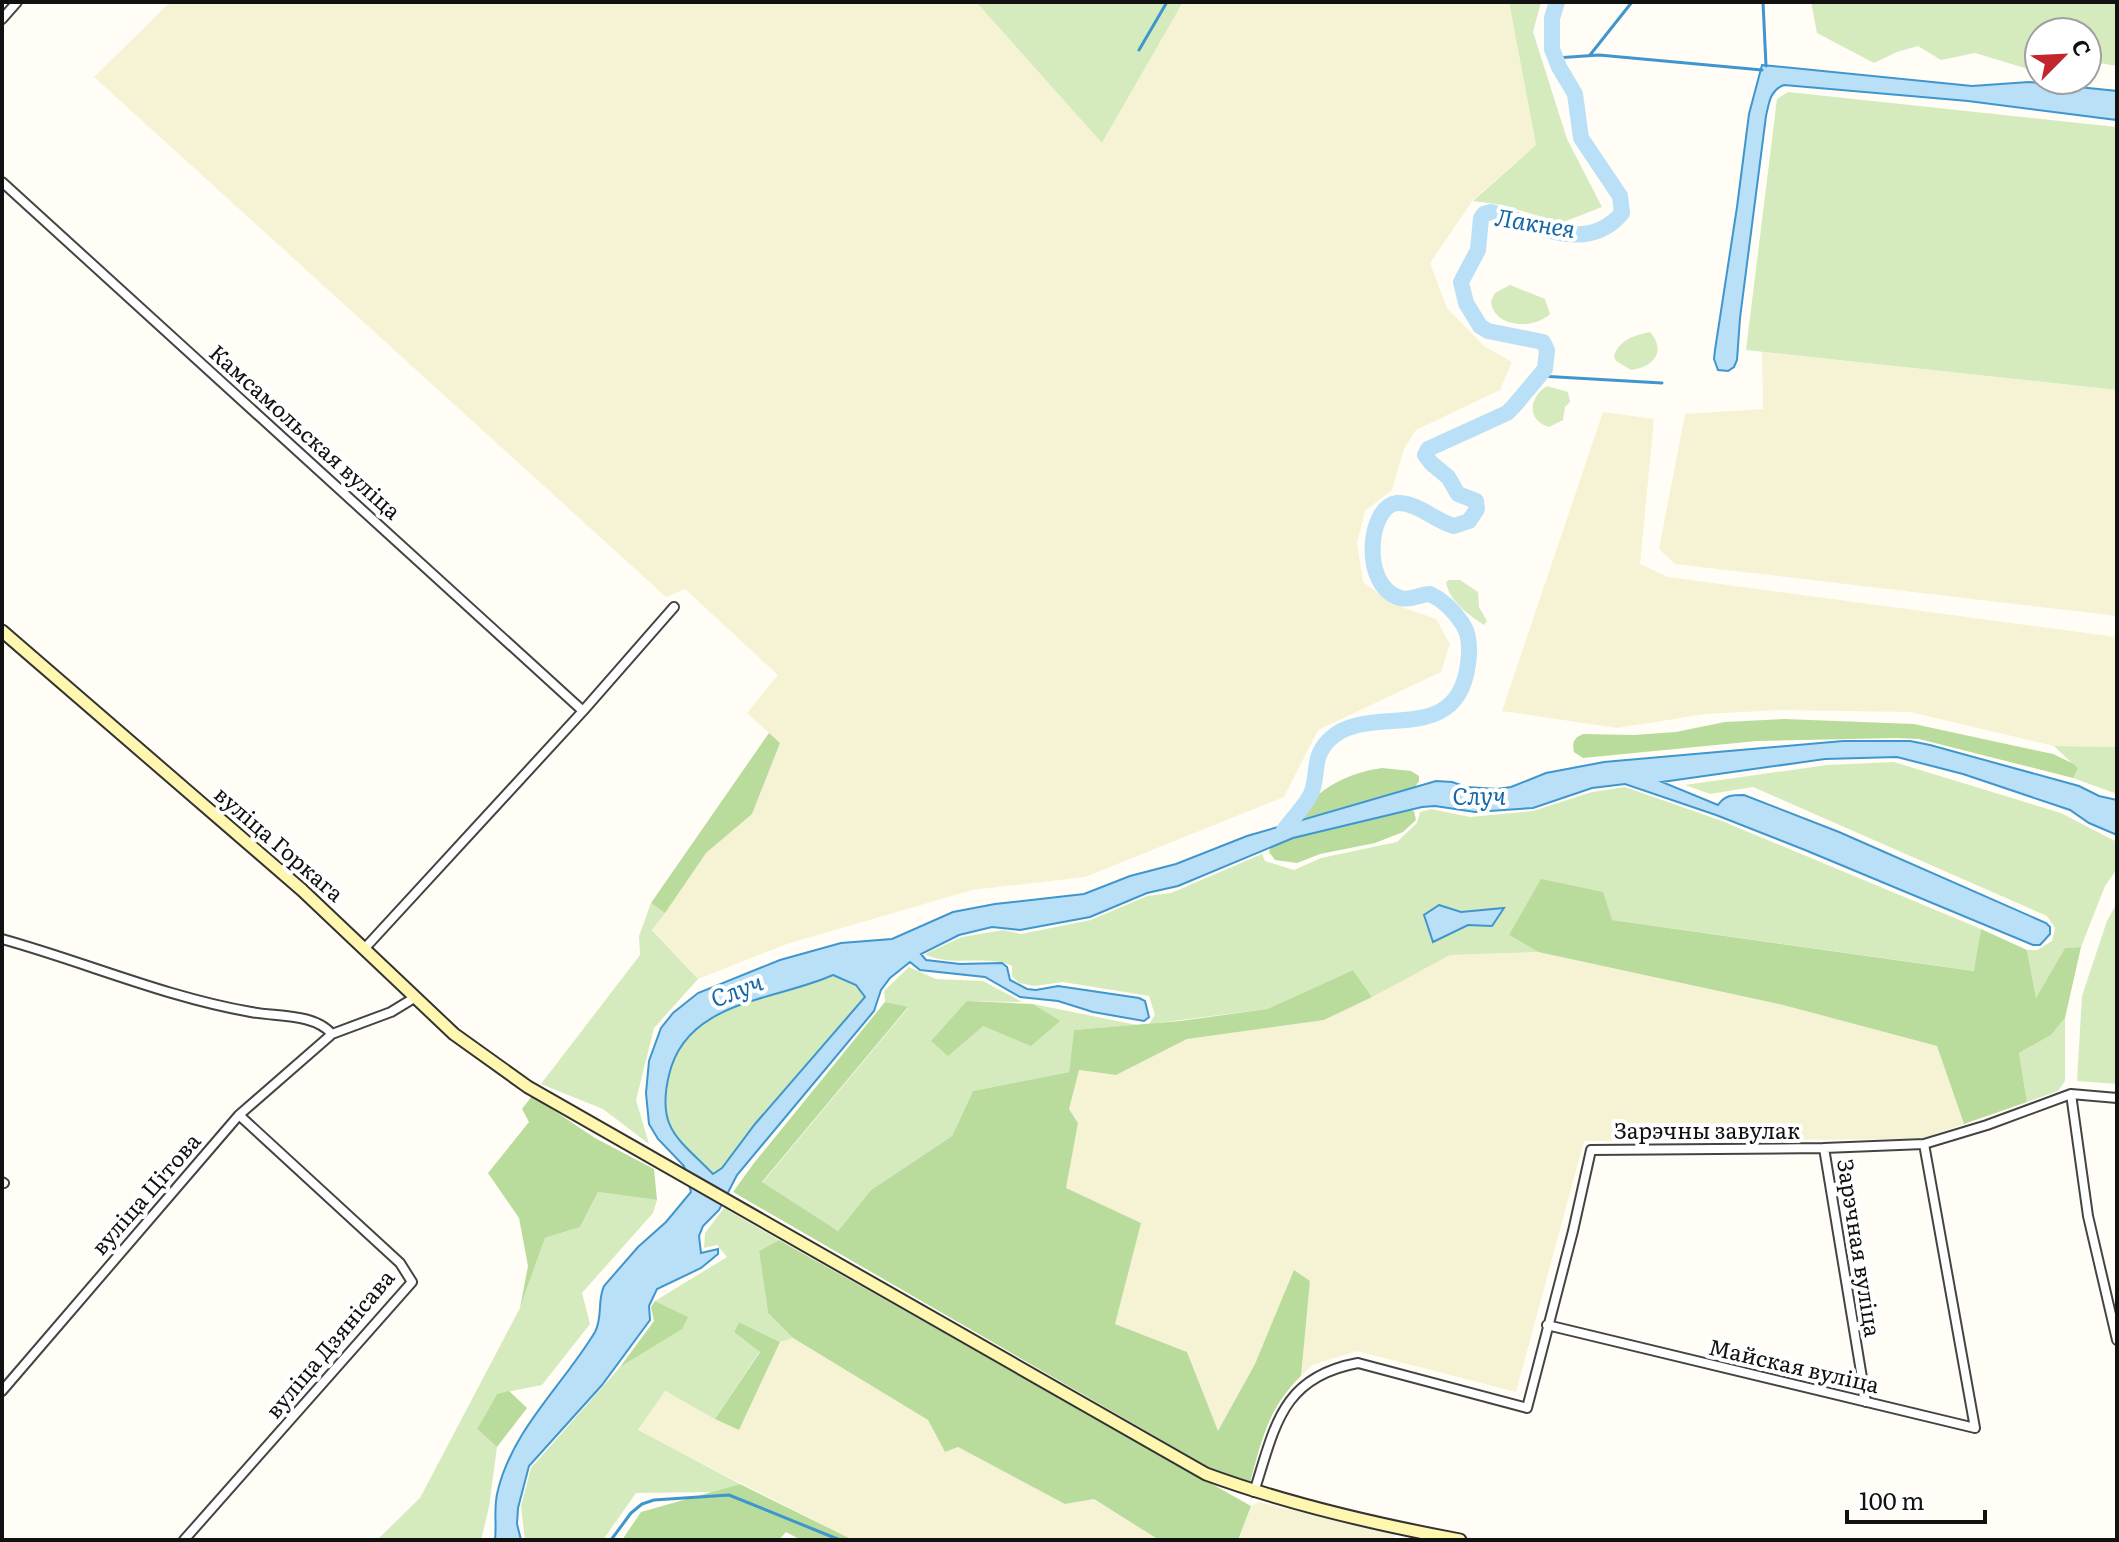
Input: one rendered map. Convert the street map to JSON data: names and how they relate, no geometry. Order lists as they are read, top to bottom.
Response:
{
  "streets": {
    "main road": ["вуліца Горкага"],
    "street": [
      "Камсамольская вуліца",
      "Зарэчны завулак",
      "вуліца Цітова",
      "Зарэчная вуліца",
      "вуліца Дзянісава",
      "Майская вуліца"
    ]
  },
  "crossings": [
    ["вуліца Горкага", "вуліца Цітова"],
    ["Зарэчны завулак", "Зарэчная вуліца"],
    ["Зарэчны завулак", "Майская вуліца"],
    ["вуліца Цітова", "вуліца Дзянісава"],
    ["Зарэчная вуліца", "Майская вуліца"]
  ],
  "water": ["Лакнея", "Случ"],
  "scale_bar": "100 m",
  "north": "top right"
}
